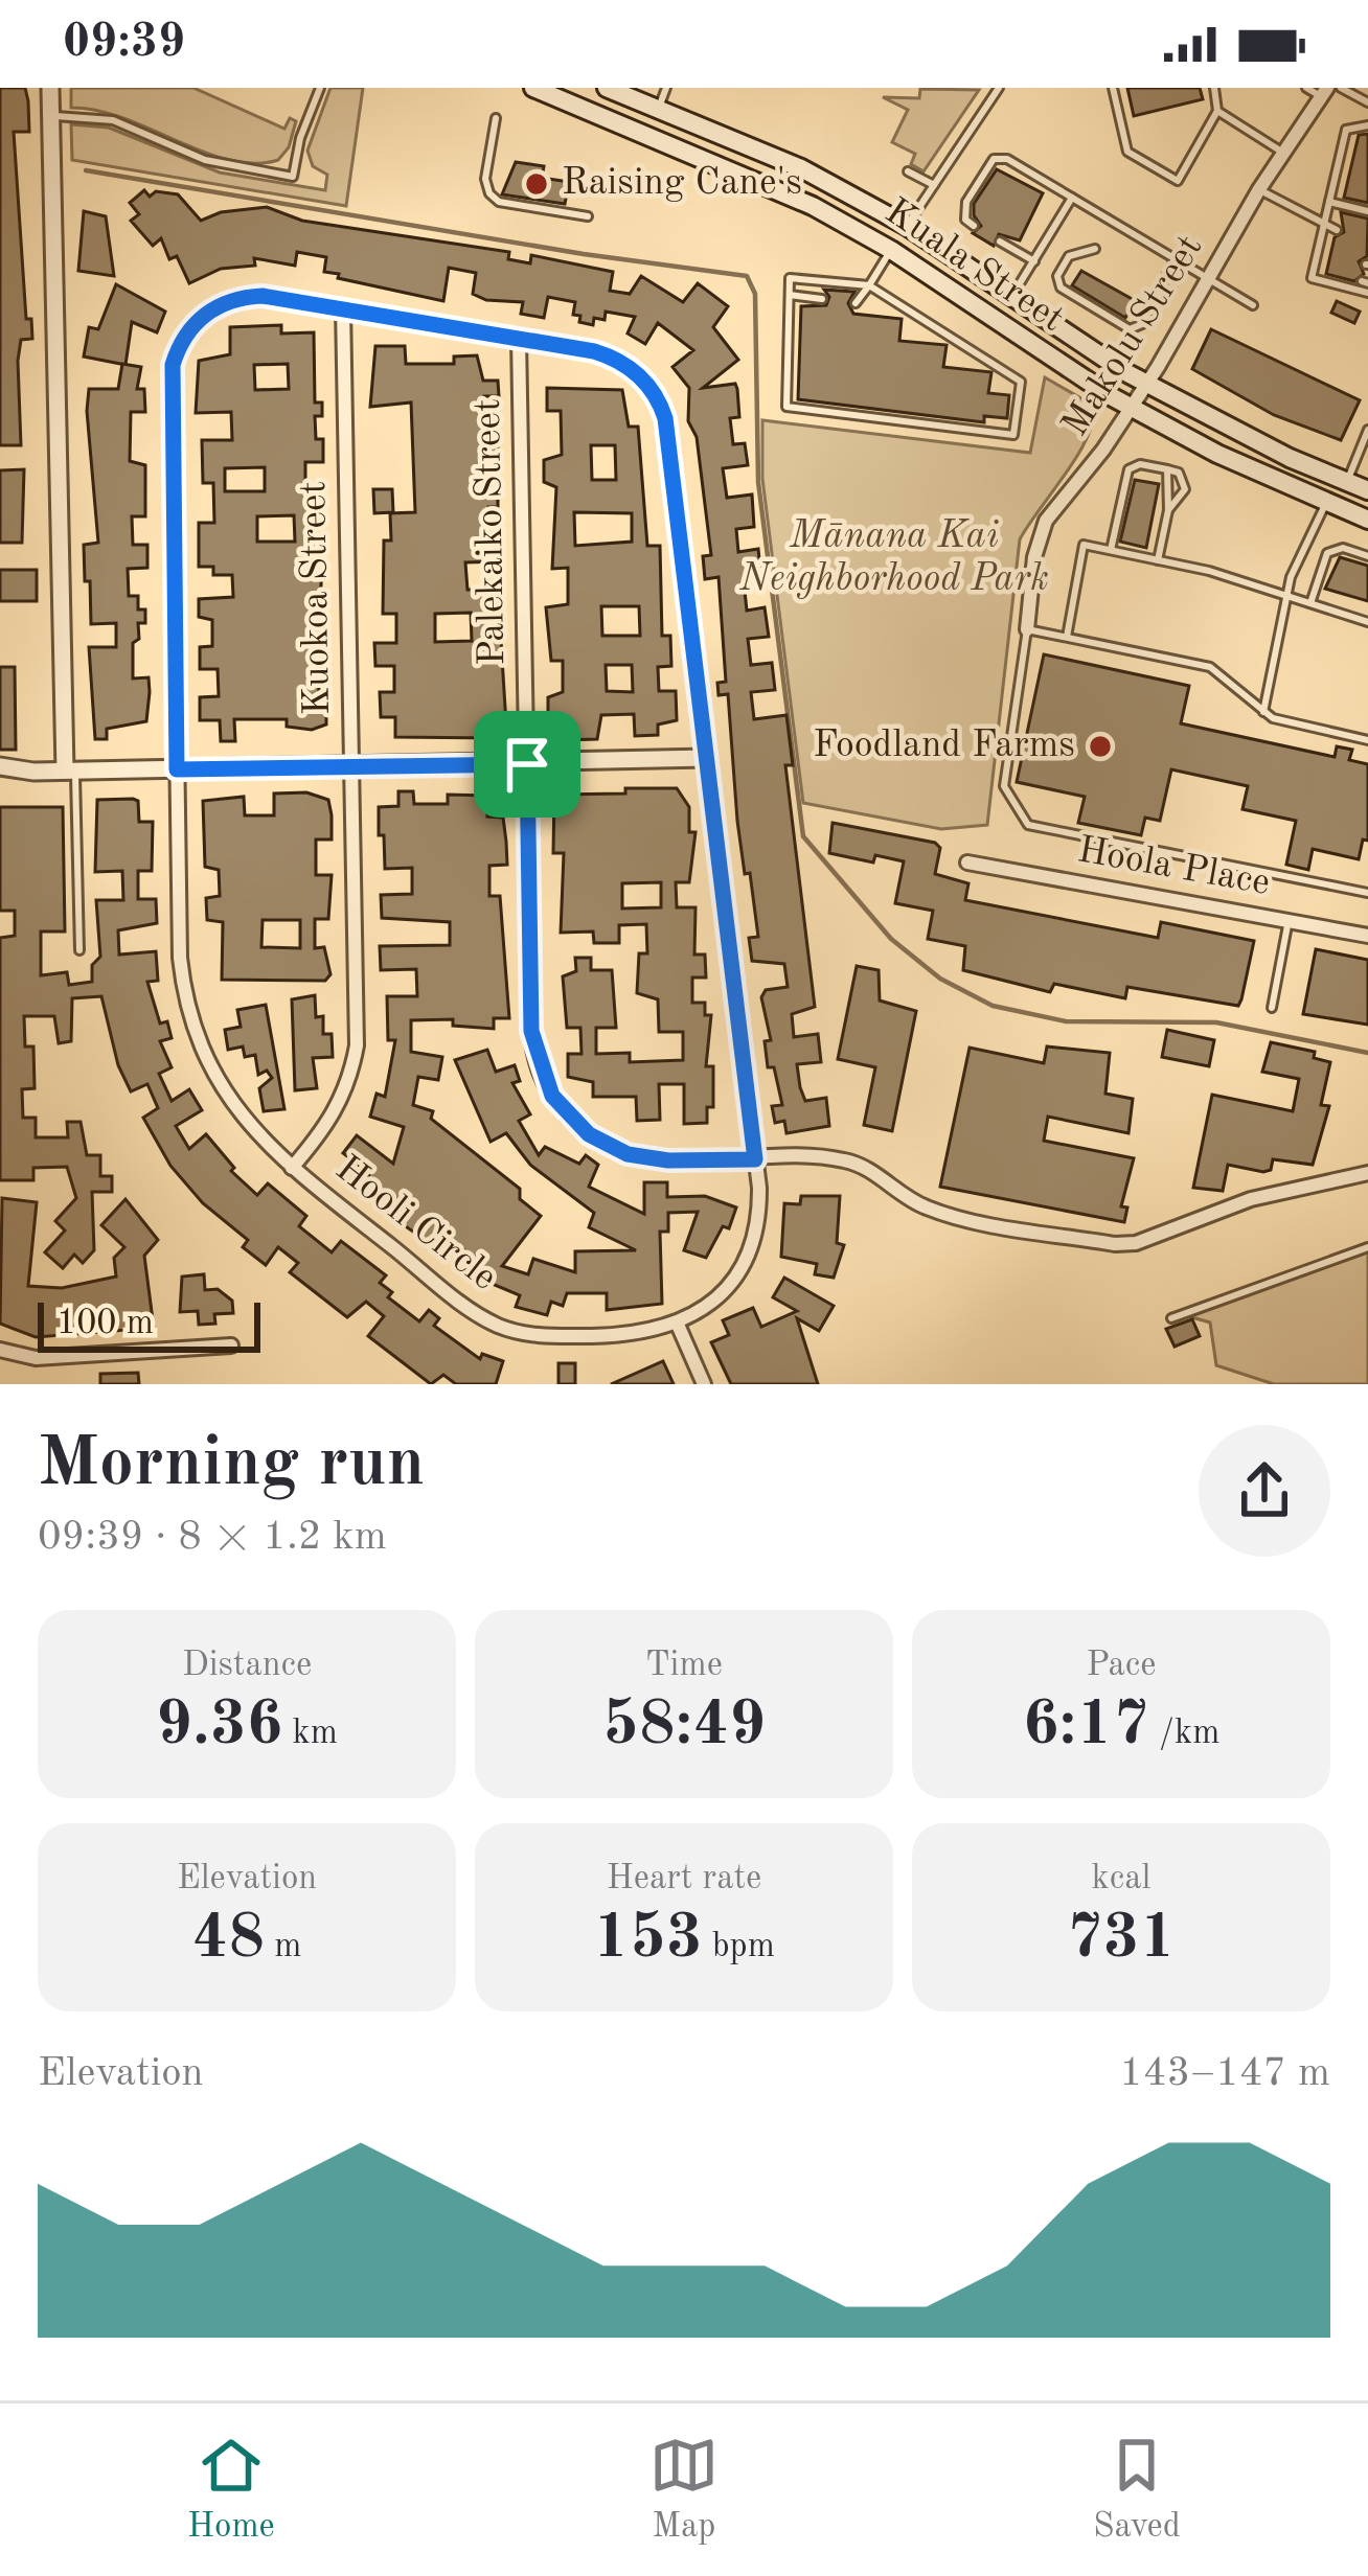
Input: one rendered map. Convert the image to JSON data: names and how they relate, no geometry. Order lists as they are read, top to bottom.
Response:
{
  "streets": {
    "main road": ["Kuala Street"],
    "street": [
      "Makolu Street",
      "Palekaiko Street",
      "Kuokoa Street",
      "Hoola Place",
      "Hooli Circle"
    ]
  },
  "crossings": [
    ["Kuala Street", "Makolu Street"],
    ["Palekaiko Street", "Hooli Circle"],
    ["Kuokoa Street", "Hooli Circle"]
  ],
  "parks": ["Mānana Kai Neighborhood Park"],
  "places": ["Raising Cane's", "Foodland Farms"],
  "scale_bar": "100 m",
  "page": {
    "status": "09:39",
    "scale": "100 m",
    "heading": ["Morning run", "09:39 · 8 × 1.2 km"],
    "stats": [
      ["Distance", "9.36 km"],
      ["Time", "58:49"],
      ["Pace", "6:17 /km"],
      ["Elevation", "48 m"],
      ["Heart rate", "153 bpm"],
      ["kcal", "731"]
    ],
    "chart": ["Elevation", "143–147 m"],
    "tabs": ["Home", "Map", "Saved"]
  }
}
